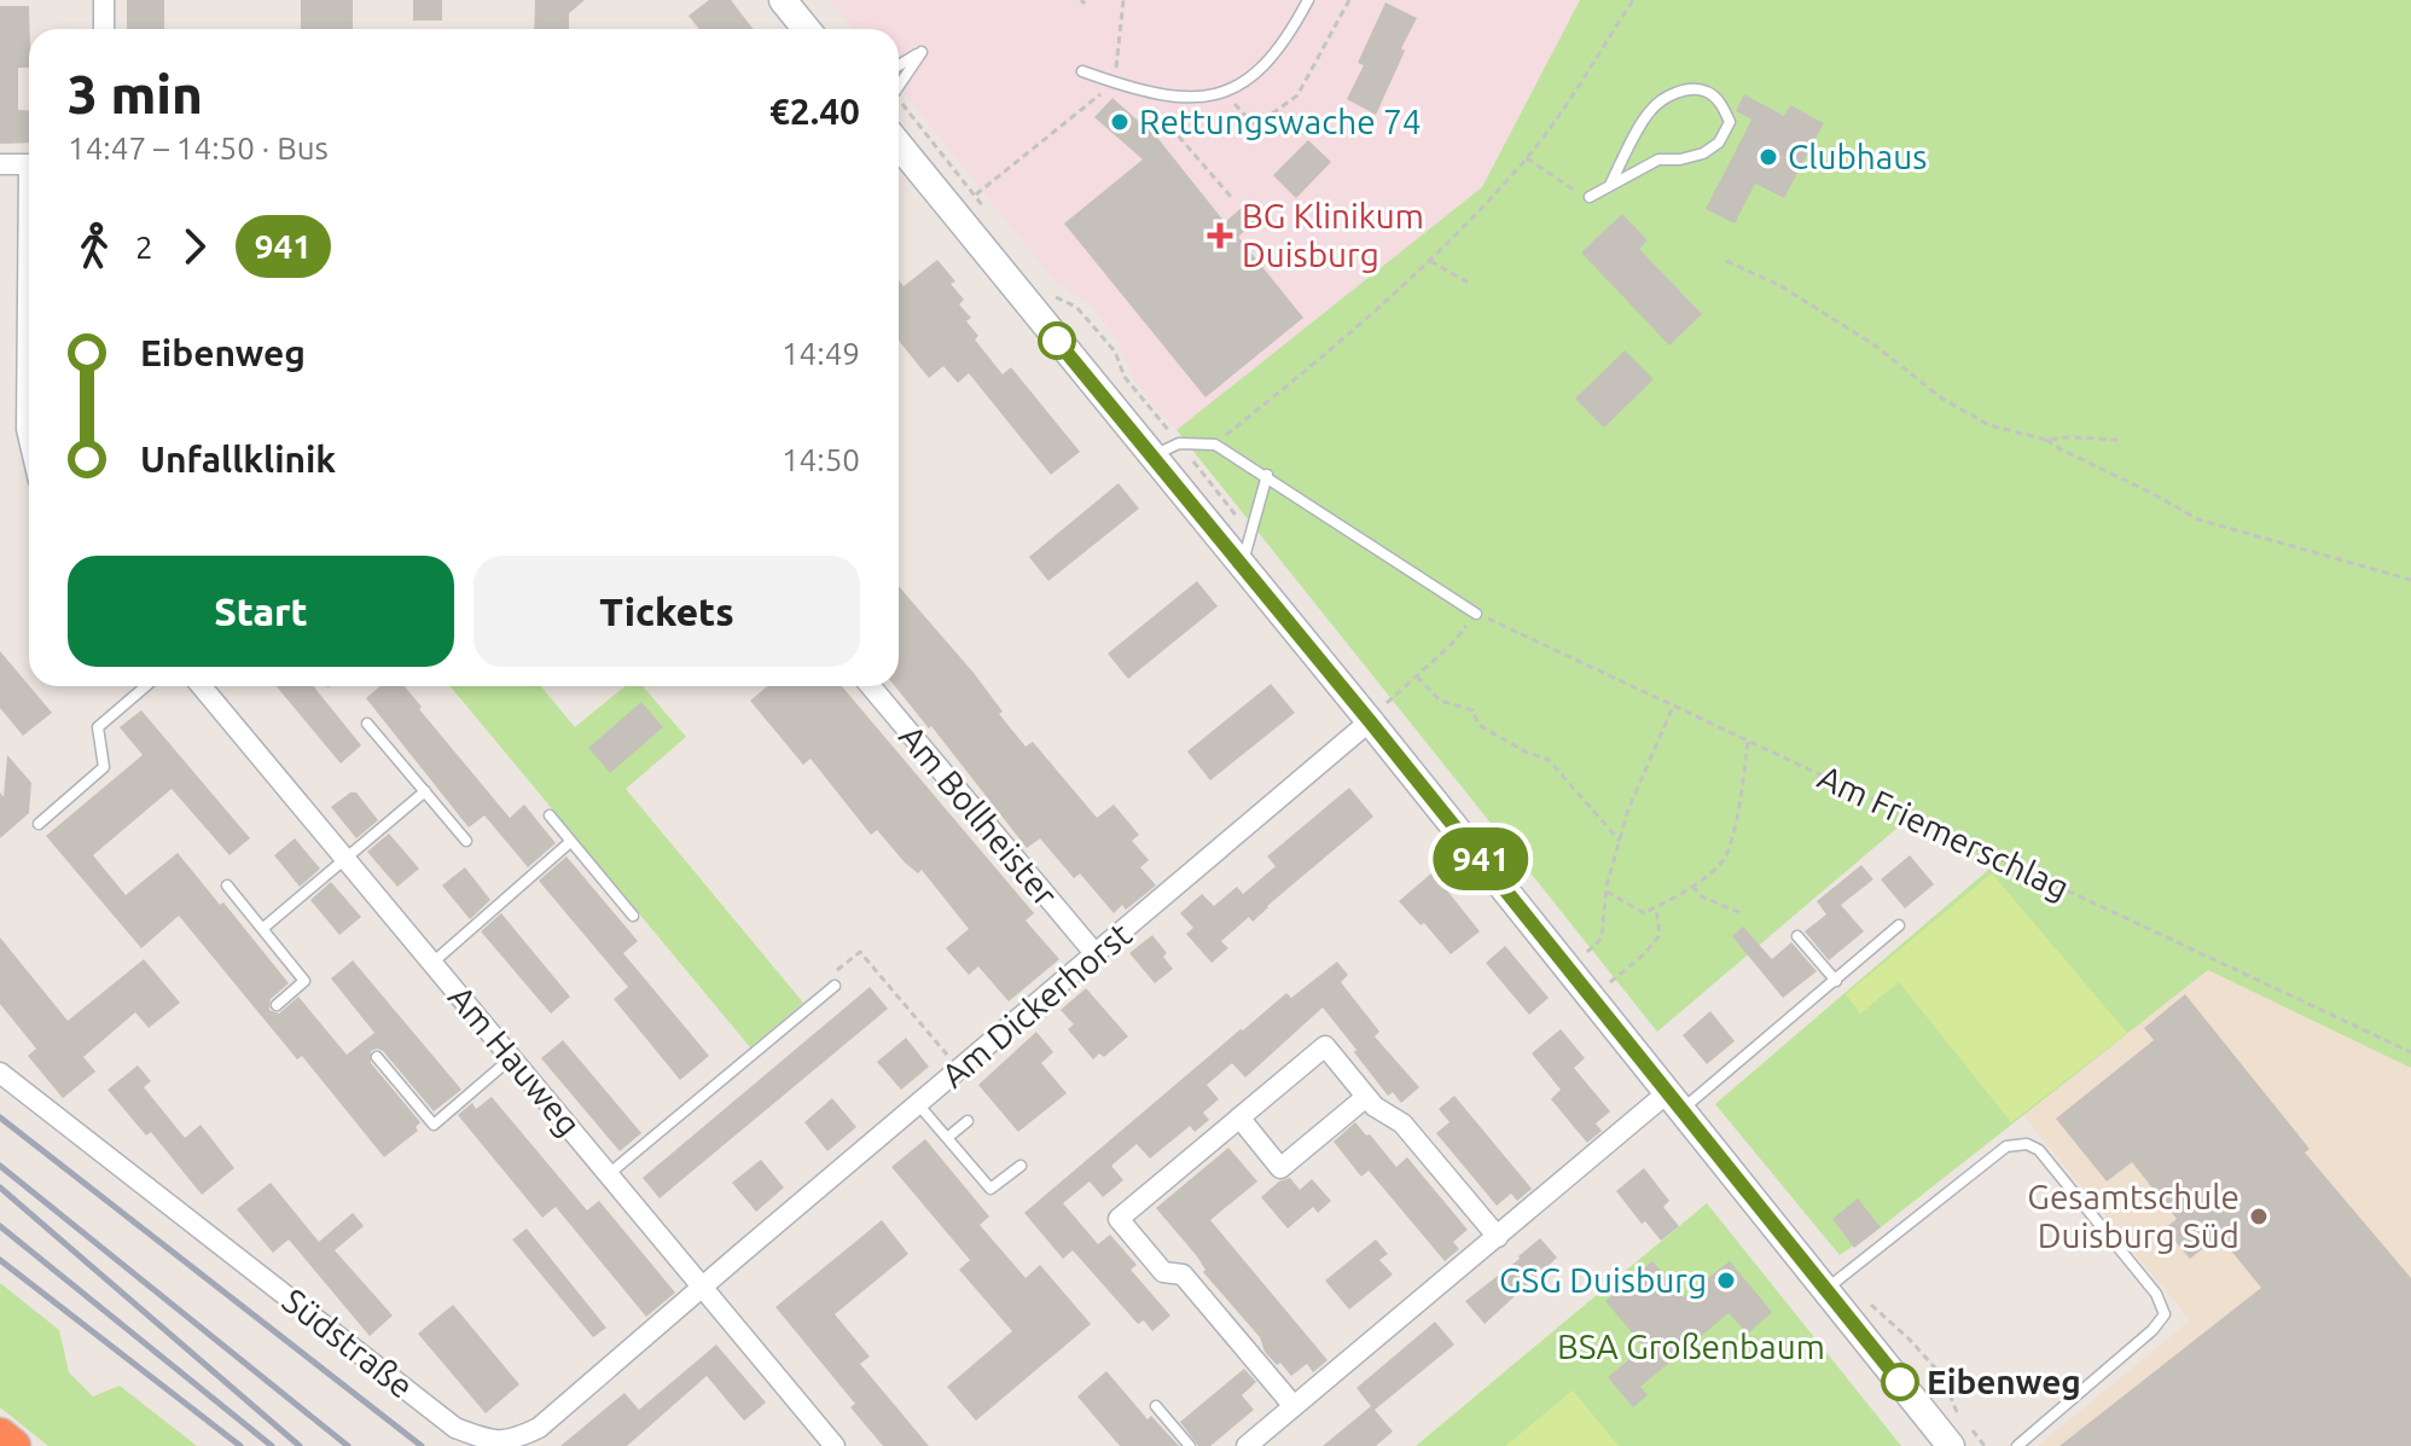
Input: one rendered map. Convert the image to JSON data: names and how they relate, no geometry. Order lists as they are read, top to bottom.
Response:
{
  "streets": {
    "street": [
      "Am Bollheister",
      "Am Dickerhorst",
      "Am Hauweg",
      "Südstraße"
    ],
    "path": ["Am Friemerschlag"]
  },
  "crossings": [
    ["Am Bollheister", "Am Dickerhorst"],
    ["Am Dickerhorst", "Am Hauweg"],
    ["Am Dickerhorst", "Südstraße"],
    ["Am Hauweg", "Südstraße"]
  ],
  "parks": ["BSA Großenbaum"],
  "places": {
    "other": [
      "Rettungswache 74",
      "Clubhaus",
      "Gesamtschule Duisburg Süd",
      "GSG Duisburg",
      "Eibenweg"
    ],
    "health": ["BG Klinikum Duisburg"]
  },
  "lines": ["bus line 941"],
  "page": {
    "on_map": "941",
    "heading": ["3 min", "14:47 – 14:50 · Bus", "€2.40"],
    "legs": ["2", "941"],
    "list": [
      {
        "name": "Eibenweg",
        "value": "14:49"
      },
      {
        "name": "Unfallklinik",
        "value": "14:50"
      }
    ],
    "buttons": ["Start", "Tickets"]
  }
}
